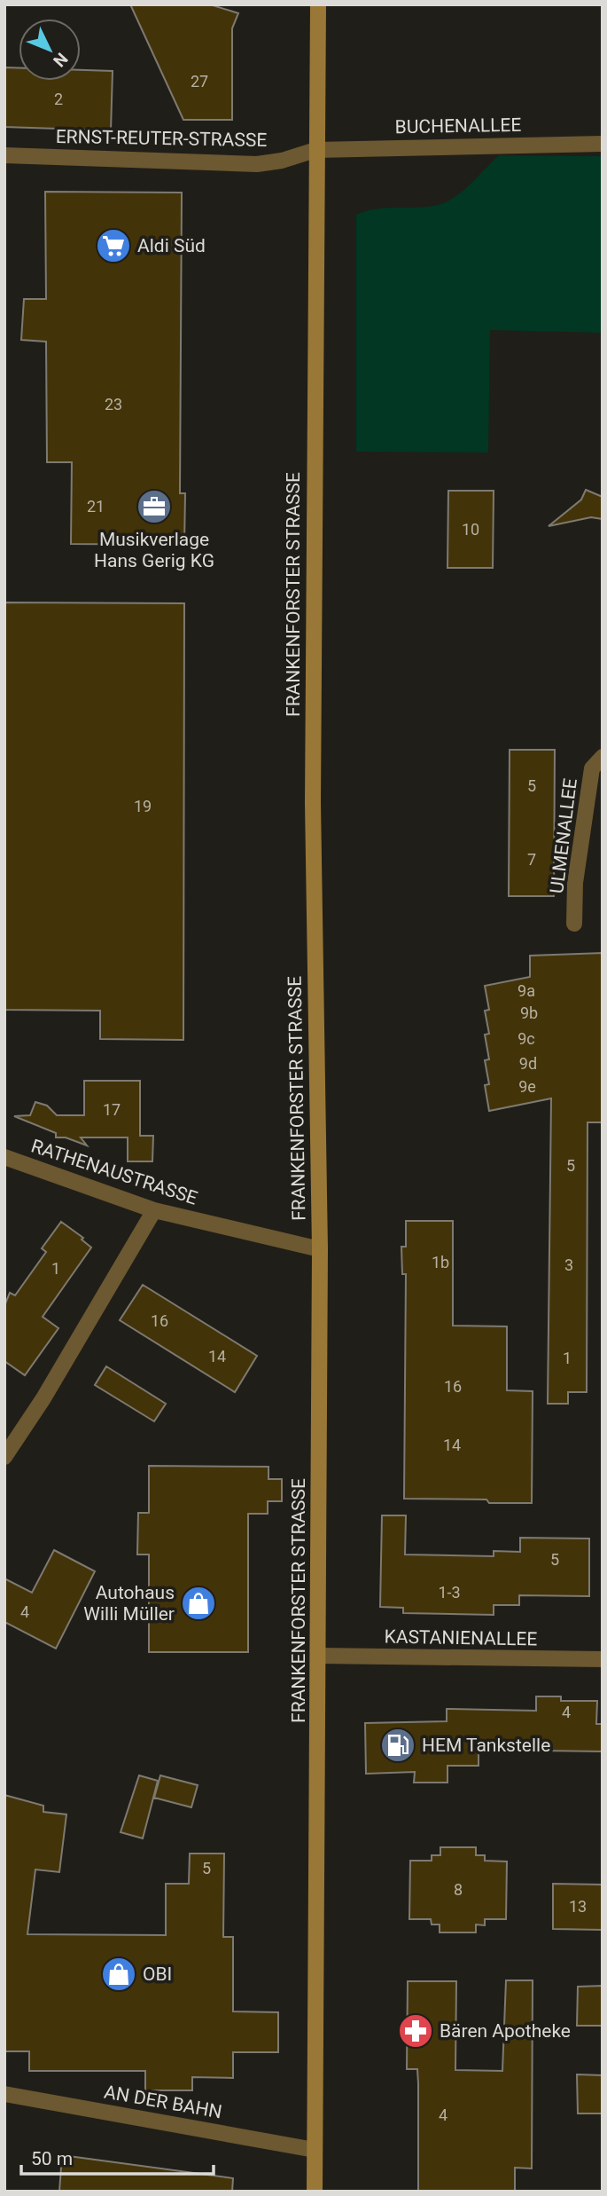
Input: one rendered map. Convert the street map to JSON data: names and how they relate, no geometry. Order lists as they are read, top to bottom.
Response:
{
  "streets": {
    "main road": ["FRANKENFORSTER STRASSE"],
    "street": [
      "BUCHENALLEE",
      "ERNST-REUTER-STRASSE",
      "ULMENALLEE",
      "RATHENAUSTRASSE",
      "KASTANIENALLEE",
      "AN DER BAHN"
    ]
  },
  "crossings": [
    ["BUCHENALLEE", "ERNST-REUTER-STRASSE"],
    ["BUCHENALLEE", "FRANKENFORSTER STRASSE"],
    ["ERNST-REUTER-STRASSE", "FRANKENFORSTER STRASSE"],
    ["FRANKENFORSTER STRASSE", "RATHENAUSTRASSE"],
    ["FRANKENFORSTER STRASSE", "KASTANIENALLEE"],
    ["FRANKENFORSTER STRASSE", "AN DER BAHN"]
  ],
  "places": {
    "supermarket": ["Aldi Süd"],
    "office": ["Musikverlage Hans Gerig KG"],
    "shop": ["Autohaus Willi Müller", "OBI"],
    "fuel station": ["HEM Tankstelle"],
    "pharmacy": ["Bären Apotheke"]
  },
  "house_numbers": [
    "27",
    "2",
    "23",
    "21",
    "10",
    "5",
    "19",
    "7",
    "9a",
    "9b",
    "9c",
    "9d",
    "9e",
    "17",
    "5",
    "1b",
    "3",
    "1",
    "16",
    "14",
    "1",
    "16",
    "14",
    "5",
    "1-3",
    "4",
    "4",
    "5",
    "8",
    "13",
    "4"
  ],
  "scale_bar": "50 m",
  "north": "bottom right"
}
